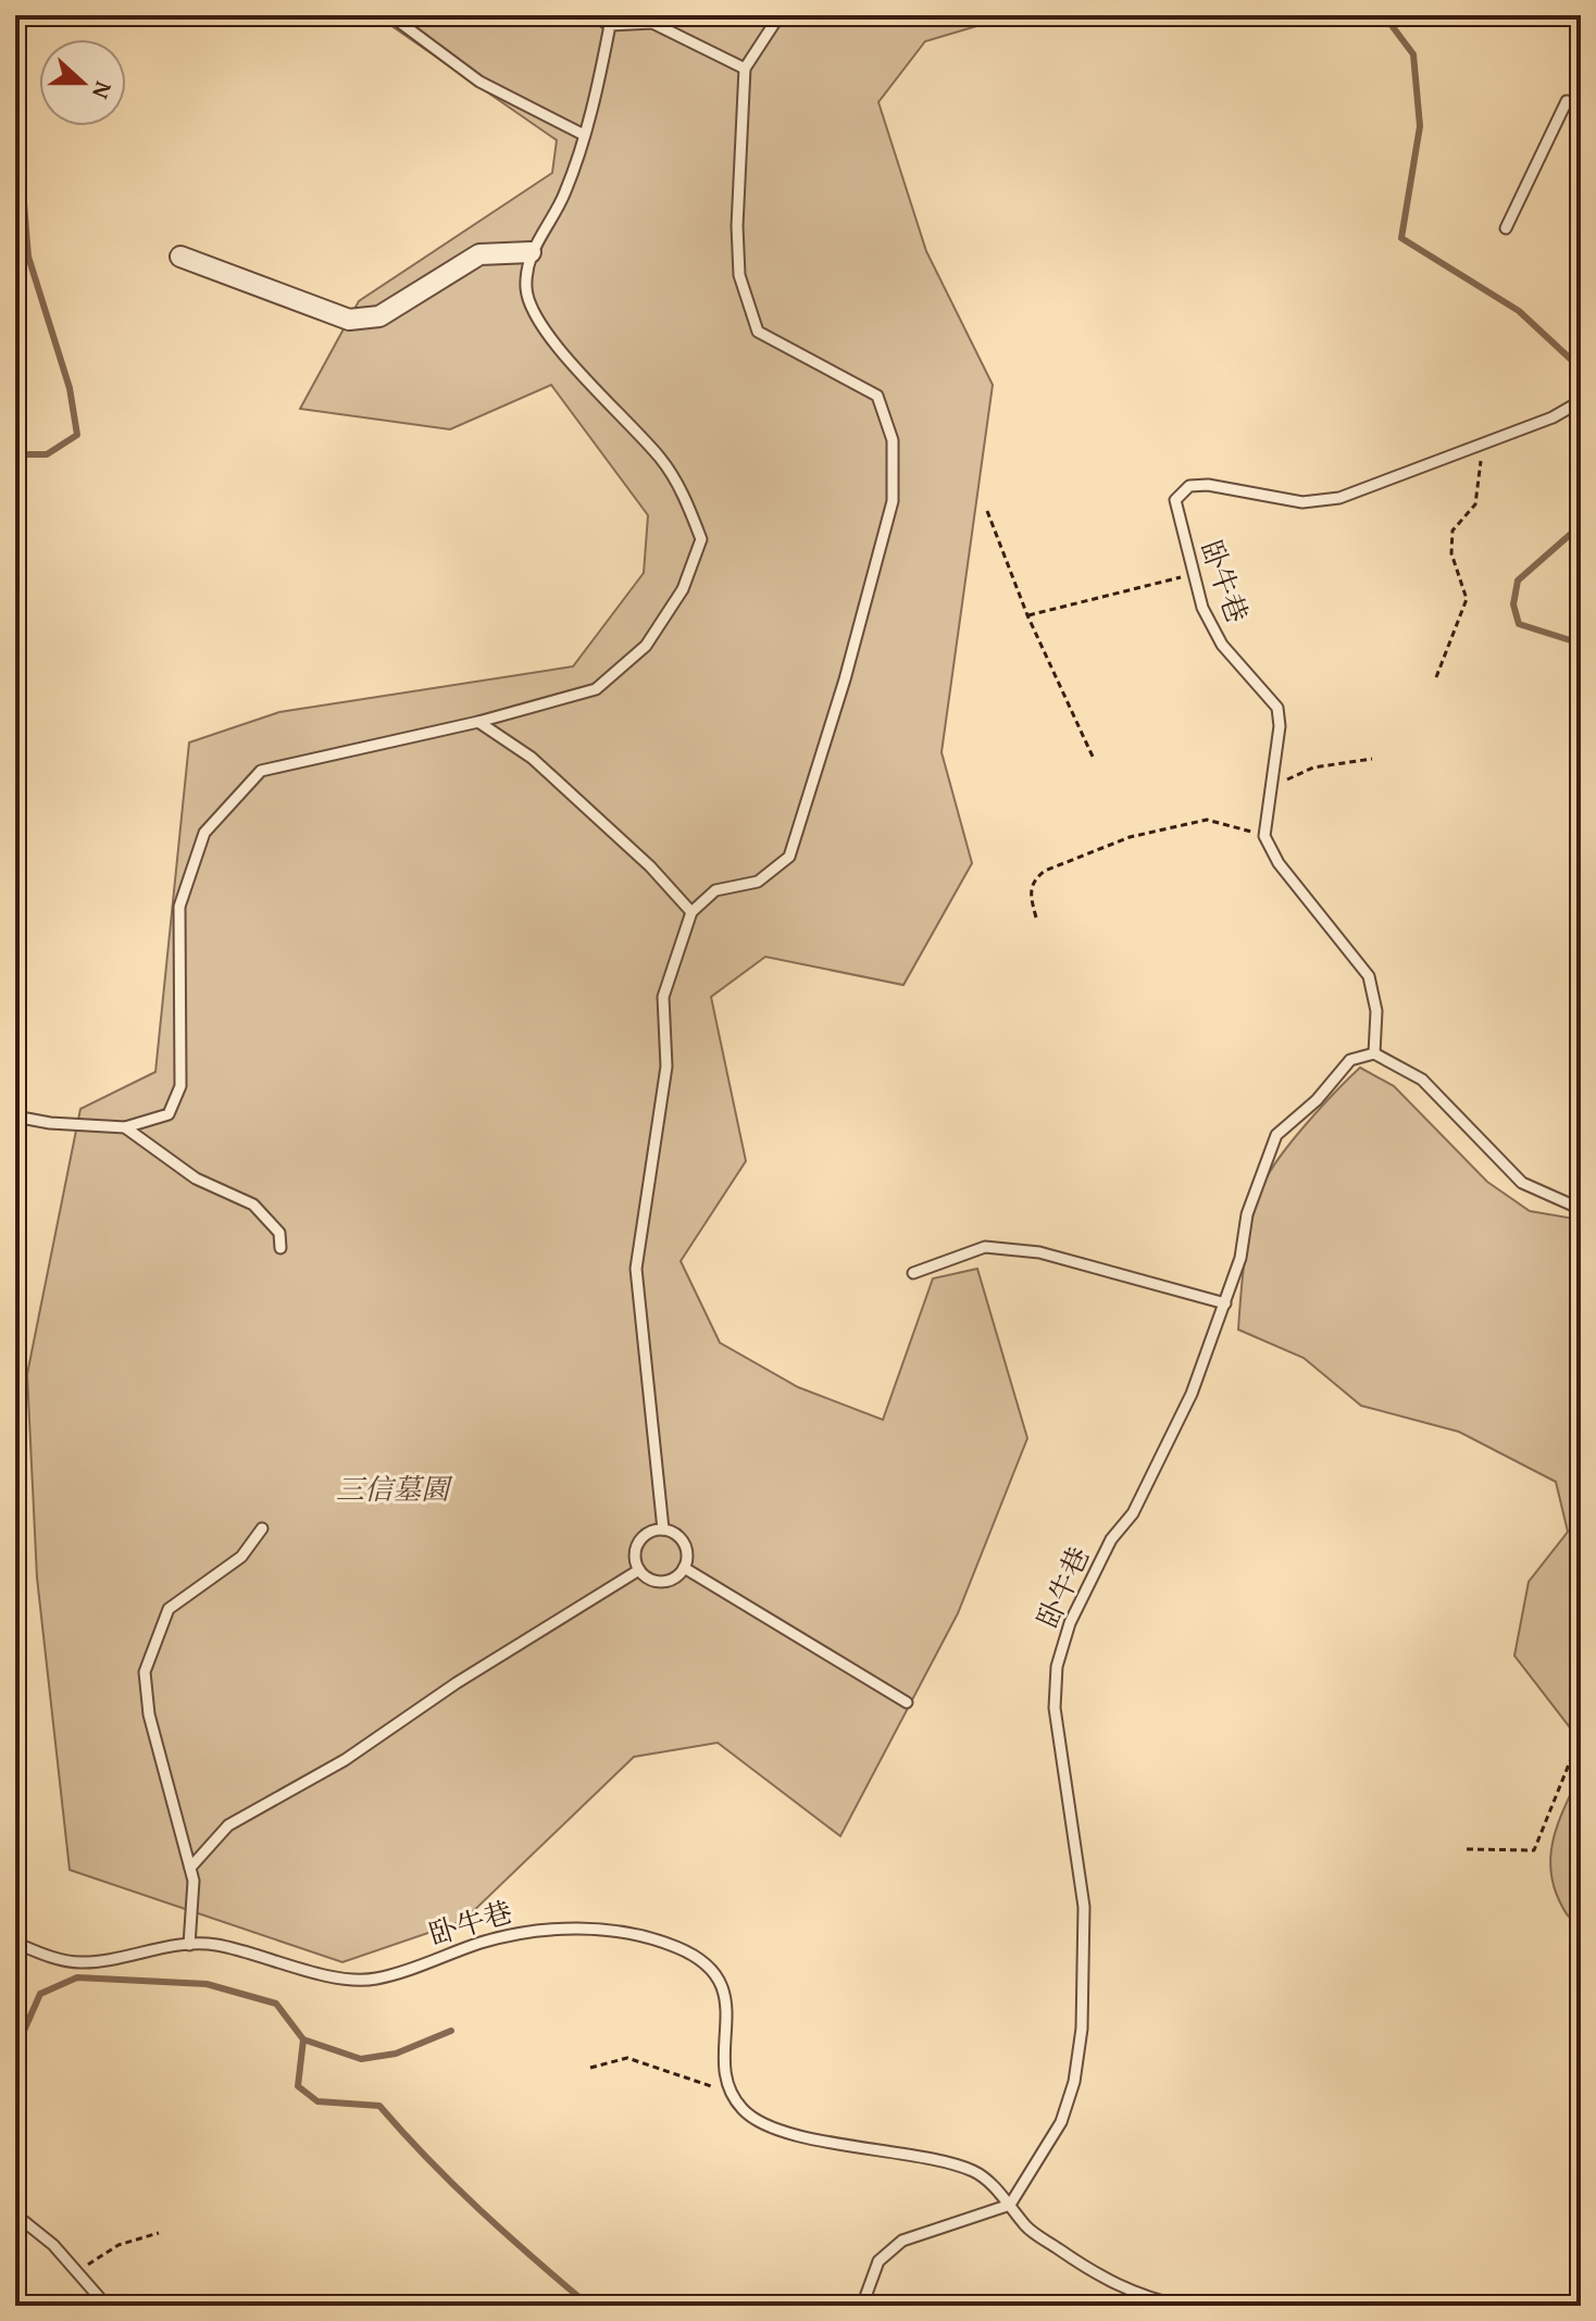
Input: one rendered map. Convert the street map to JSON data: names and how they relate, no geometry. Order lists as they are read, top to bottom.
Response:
{
  "streets": {
    "lane": ["卧牛巷"]
  },
  "parks": ["三信墓園"],
  "north": "right"
}
